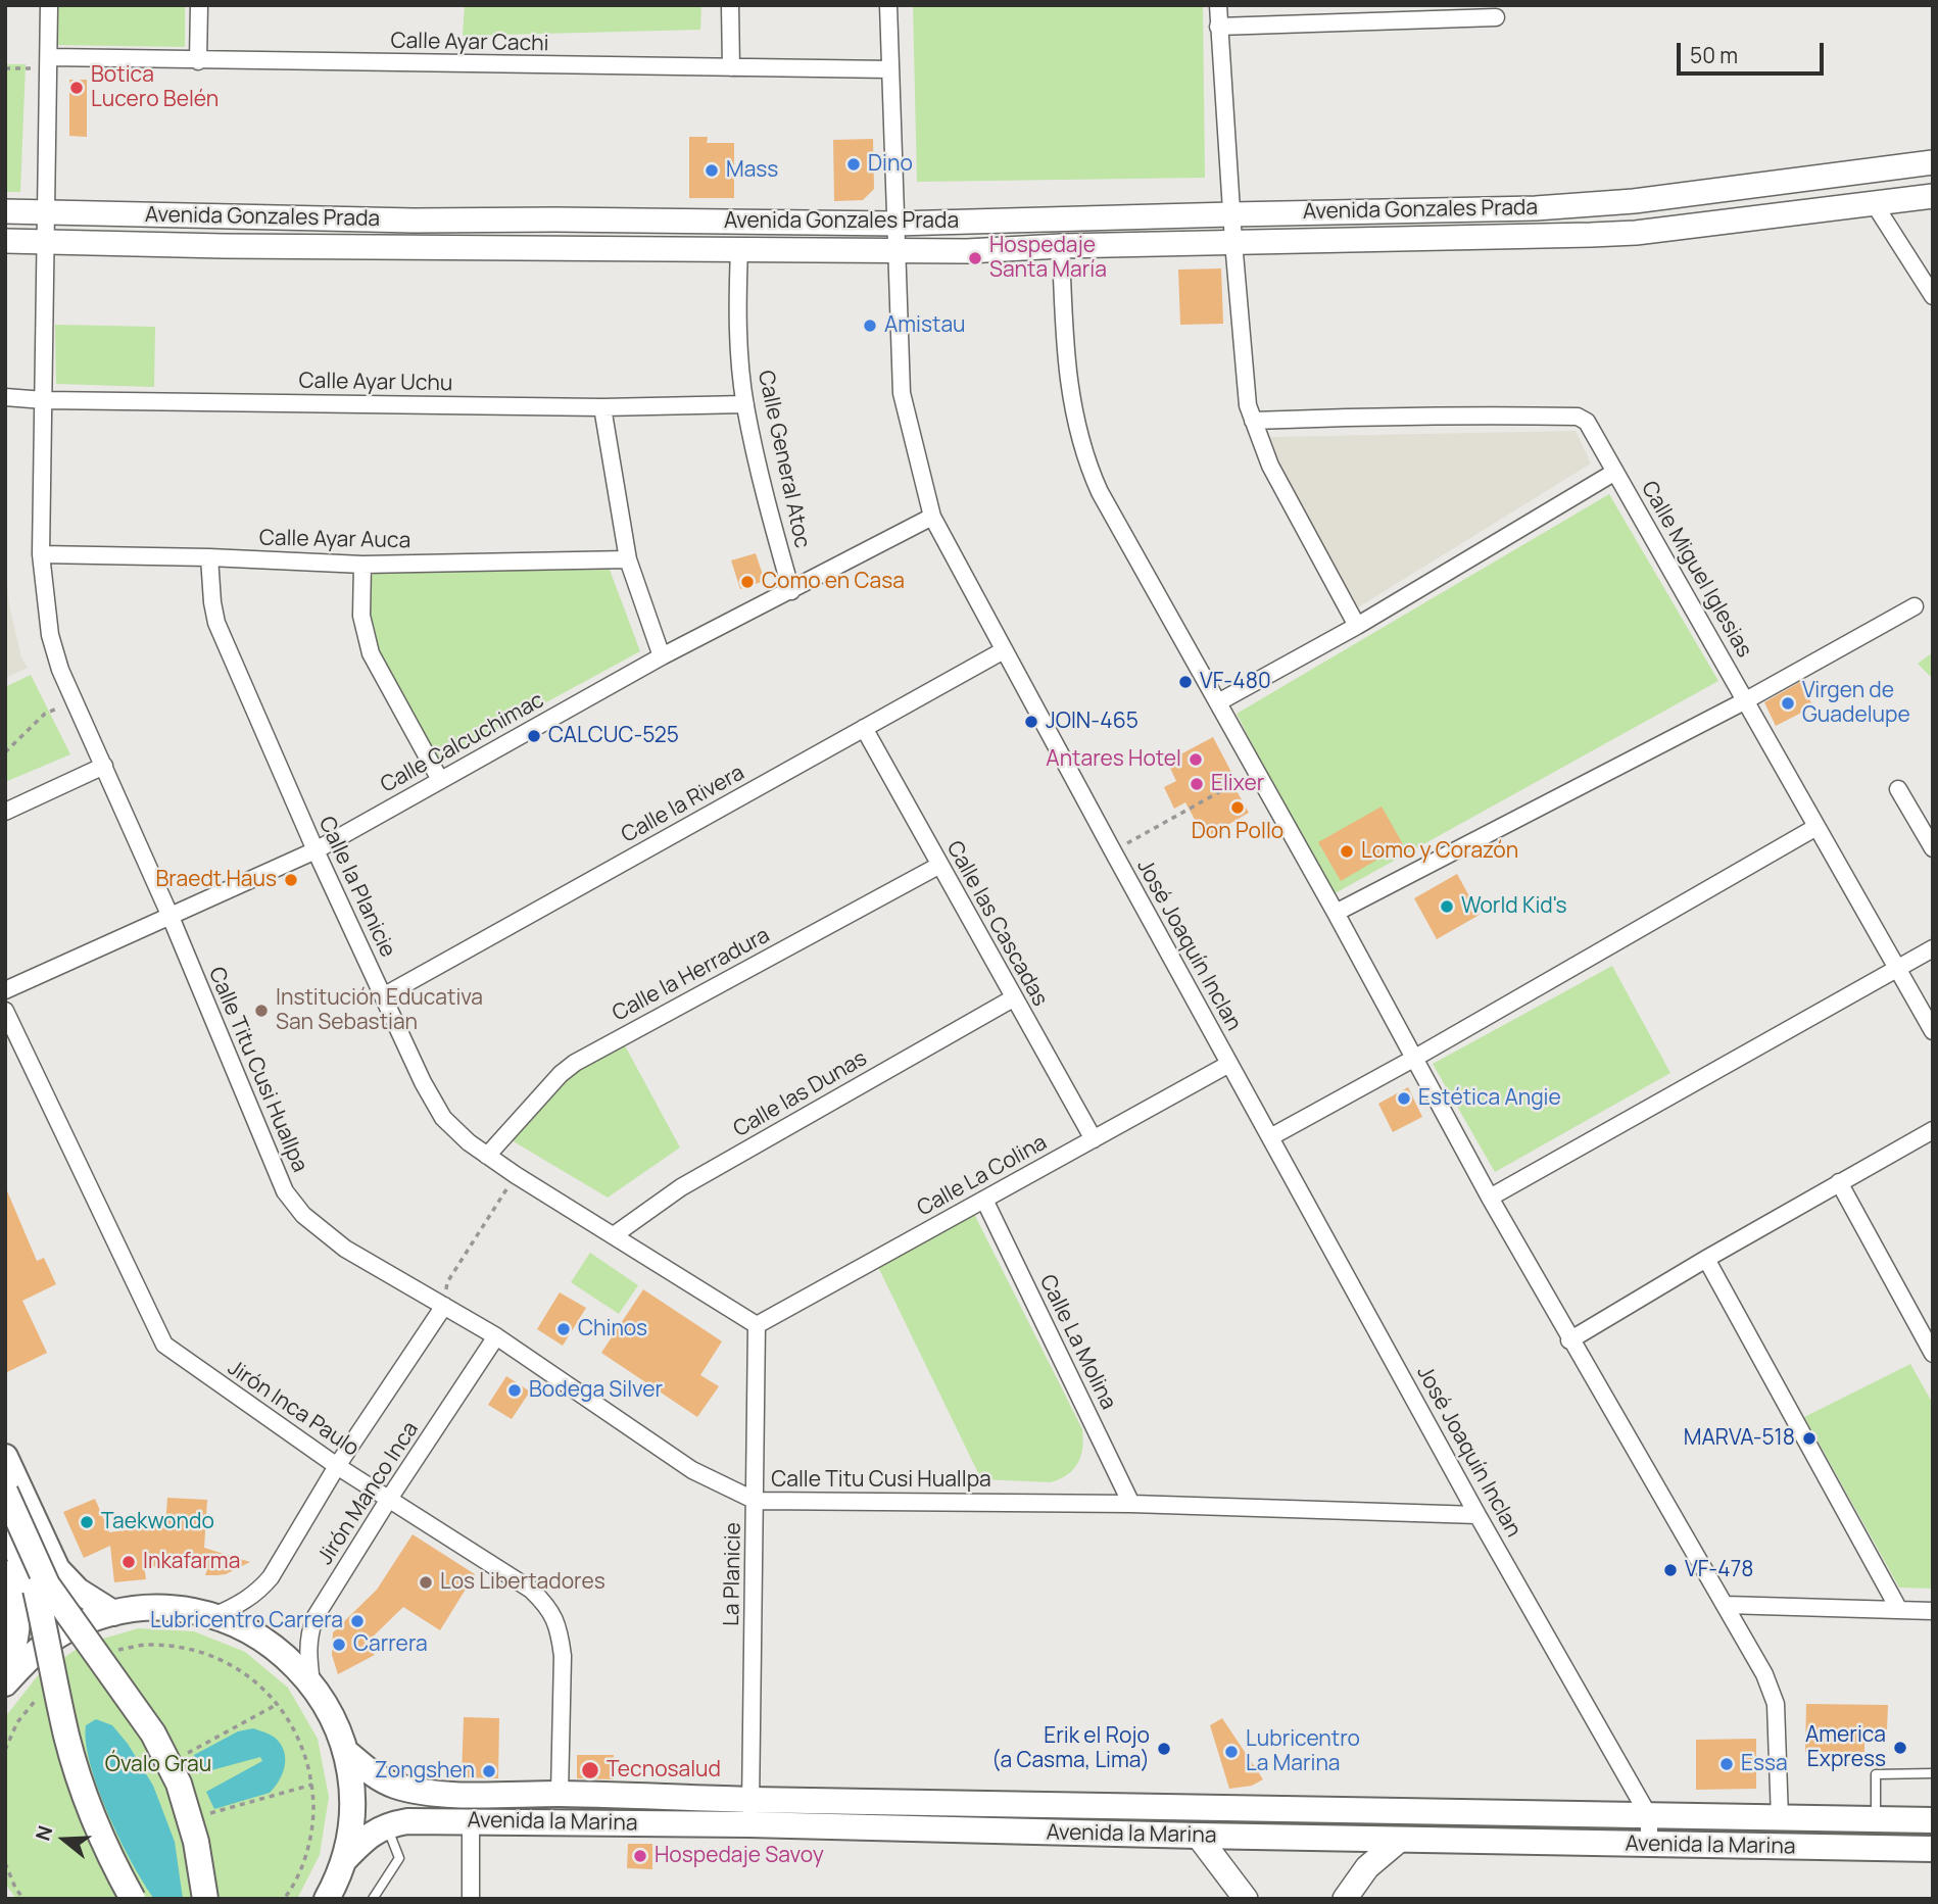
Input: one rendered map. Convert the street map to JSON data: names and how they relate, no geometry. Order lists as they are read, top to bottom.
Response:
{
  "streets": {
    "main road": ["Avenida la Marina"],
    "street": [
      "Calle Ayar Cachi",
      "Avenida Gonzales Prada",
      "Calle Ayar Uchu",
      "Calle General Atoc",
      "Calle Ayar Auca",
      "Calle Miguel Iglesias",
      "Calle Calcuchimac",
      "Calle la Rivera",
      "Calle la Planicie",
      "Calle las Cascadas",
      "José Joaquín Inclan",
      "Calle la Herradura",
      "Calle Titu Cusi Huallpa",
      "Calle las Dunas",
      "Calle La Colina",
      "Calle La Molina",
      "Jirón Inca Paulo",
      "Jirón Manco Inca",
      "La Planicie"
    ]
  },
  "crossings": [
    ["Calle Ayar Cachi", "José Joaquín Inclan"],
    ["Calle Ayar Cachi", "Calle Titu Cusi Huallpa"],
    ["Avenida Gonzales Prada", "Calle General Atoc"],
    ["Avenida Gonzales Prada", "José Joaquín Inclan"],
    ["Avenida Gonzales Prada", "Calle Titu Cusi Huallpa"],
    ["Calle Ayar Uchu", "Calle General Atoc"],
    ["Calle Ayar Uchu", "Calle Titu Cusi Huallpa"],
    ["Calle General Atoc", "Calle Calcuchimac"],
    ["Calle Ayar Auca", "Calle la Planicie"],
    ["Calle Ayar Auca", "Calle Titu Cusi Huallpa"],
    ["Calle Calcuchimac", "Calle la Planicie"],
    ["Calle Calcuchimac", "José Joaquín Inclan"],
    ["Calle Calcuchimac", "Calle Titu Cusi Huallpa"],
    ["Calle la Rivera", "Calle la Planicie"],
    ["Calle la Rivera", "Calle las Cascadas"],
    ["Calle la Rivera", "José Joaquín Inclan"],
    ["Calle la Planicie", "Calle la Herradura"],
    ["Calle la Planicie", "Calle las Dunas"],
    ["Calle la Planicie", "Calle La Colina"],
    ["Calle la Planicie", "La Planicie"],
    ["Calle las Cascadas", "Calle la Herradura"],
    ["Calle las Cascadas", "Calle las Dunas"],
    ["Calle las Cascadas", "Calle La Colina"],
    ["José Joaquín Inclan", "Calle Titu Cusi Huallpa"],
    ["José Joaquín Inclan", "Calle La Colina"],
    ["José Joaquín Inclan", "Avenida la Marina"],
    ["Calle Titu Cusi Huallpa", "Calle La Molina"],
    ["Calle Titu Cusi Huallpa", "Jirón Manco Inca"],
    ["Calle Titu Cusi Huallpa", "La Planicie"],
    ["Calle La Colina", "Calle La Molina"],
    ["Calle La Colina", "La Planicie"],
    ["Jirón Inca Paulo", "Jirón Manco Inca"],
    ["Jirón Inca Paulo", "Avenida la Marina"],
    ["La Planicie", "Avenida la Marina"]
  ],
  "parks": ["Óvalo Grau"],
  "places": [
    "Botica Lucero Belén",
    "Dino",
    "Mass",
    "Hospedaje Santa María",
    "Amistau",
    "Como en Casa",
    "VF-480",
    "Virgen de Guadelupe",
    "JOIN-465",
    "CALCUC-525",
    "Antares Hotel",
    "Elixer",
    "Don Pollo",
    "Lomo y Corazón",
    "Braedt Haus",
    "World Kid's",
    "Institución Educativa San Sebastian",
    "Estética Angie",
    "Chinos",
    "Bodega Silver",
    "MARVA-518",
    "Taekwondo",
    "Inkafarma",
    "VF-478",
    "Los Libertadores",
    "Lubricentro Carrera",
    "Carrera",
    "America Express",
    "Erik el Rojo (a Casma, Lima)",
    "Lubricentro La Marina",
    "Essa",
    "Tecnosalud",
    "Zongshen",
    "Hospedaje Savoy"
  ],
  "scale_bar": "50 m",
  "north": "left"
}
